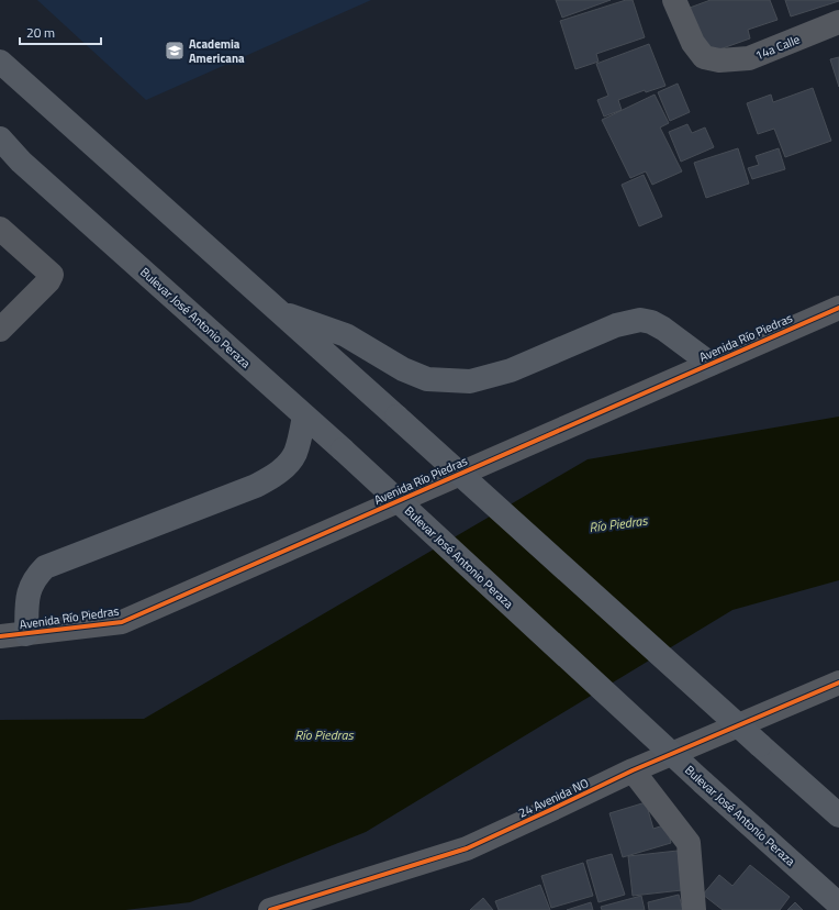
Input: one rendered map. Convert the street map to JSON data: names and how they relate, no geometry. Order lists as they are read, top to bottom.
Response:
{
  "streets": {
    "main road": ["Bulevar José Antonio Peraza"],
    "street": ["14a Calle", "Avenida Río Piedras", "24 Avenida NO"]
  },
  "water": ["Río Piedras"],
  "places": {
    "school or university": ["Academia Americana"]
  },
  "scale_bar": "20 m"
}
